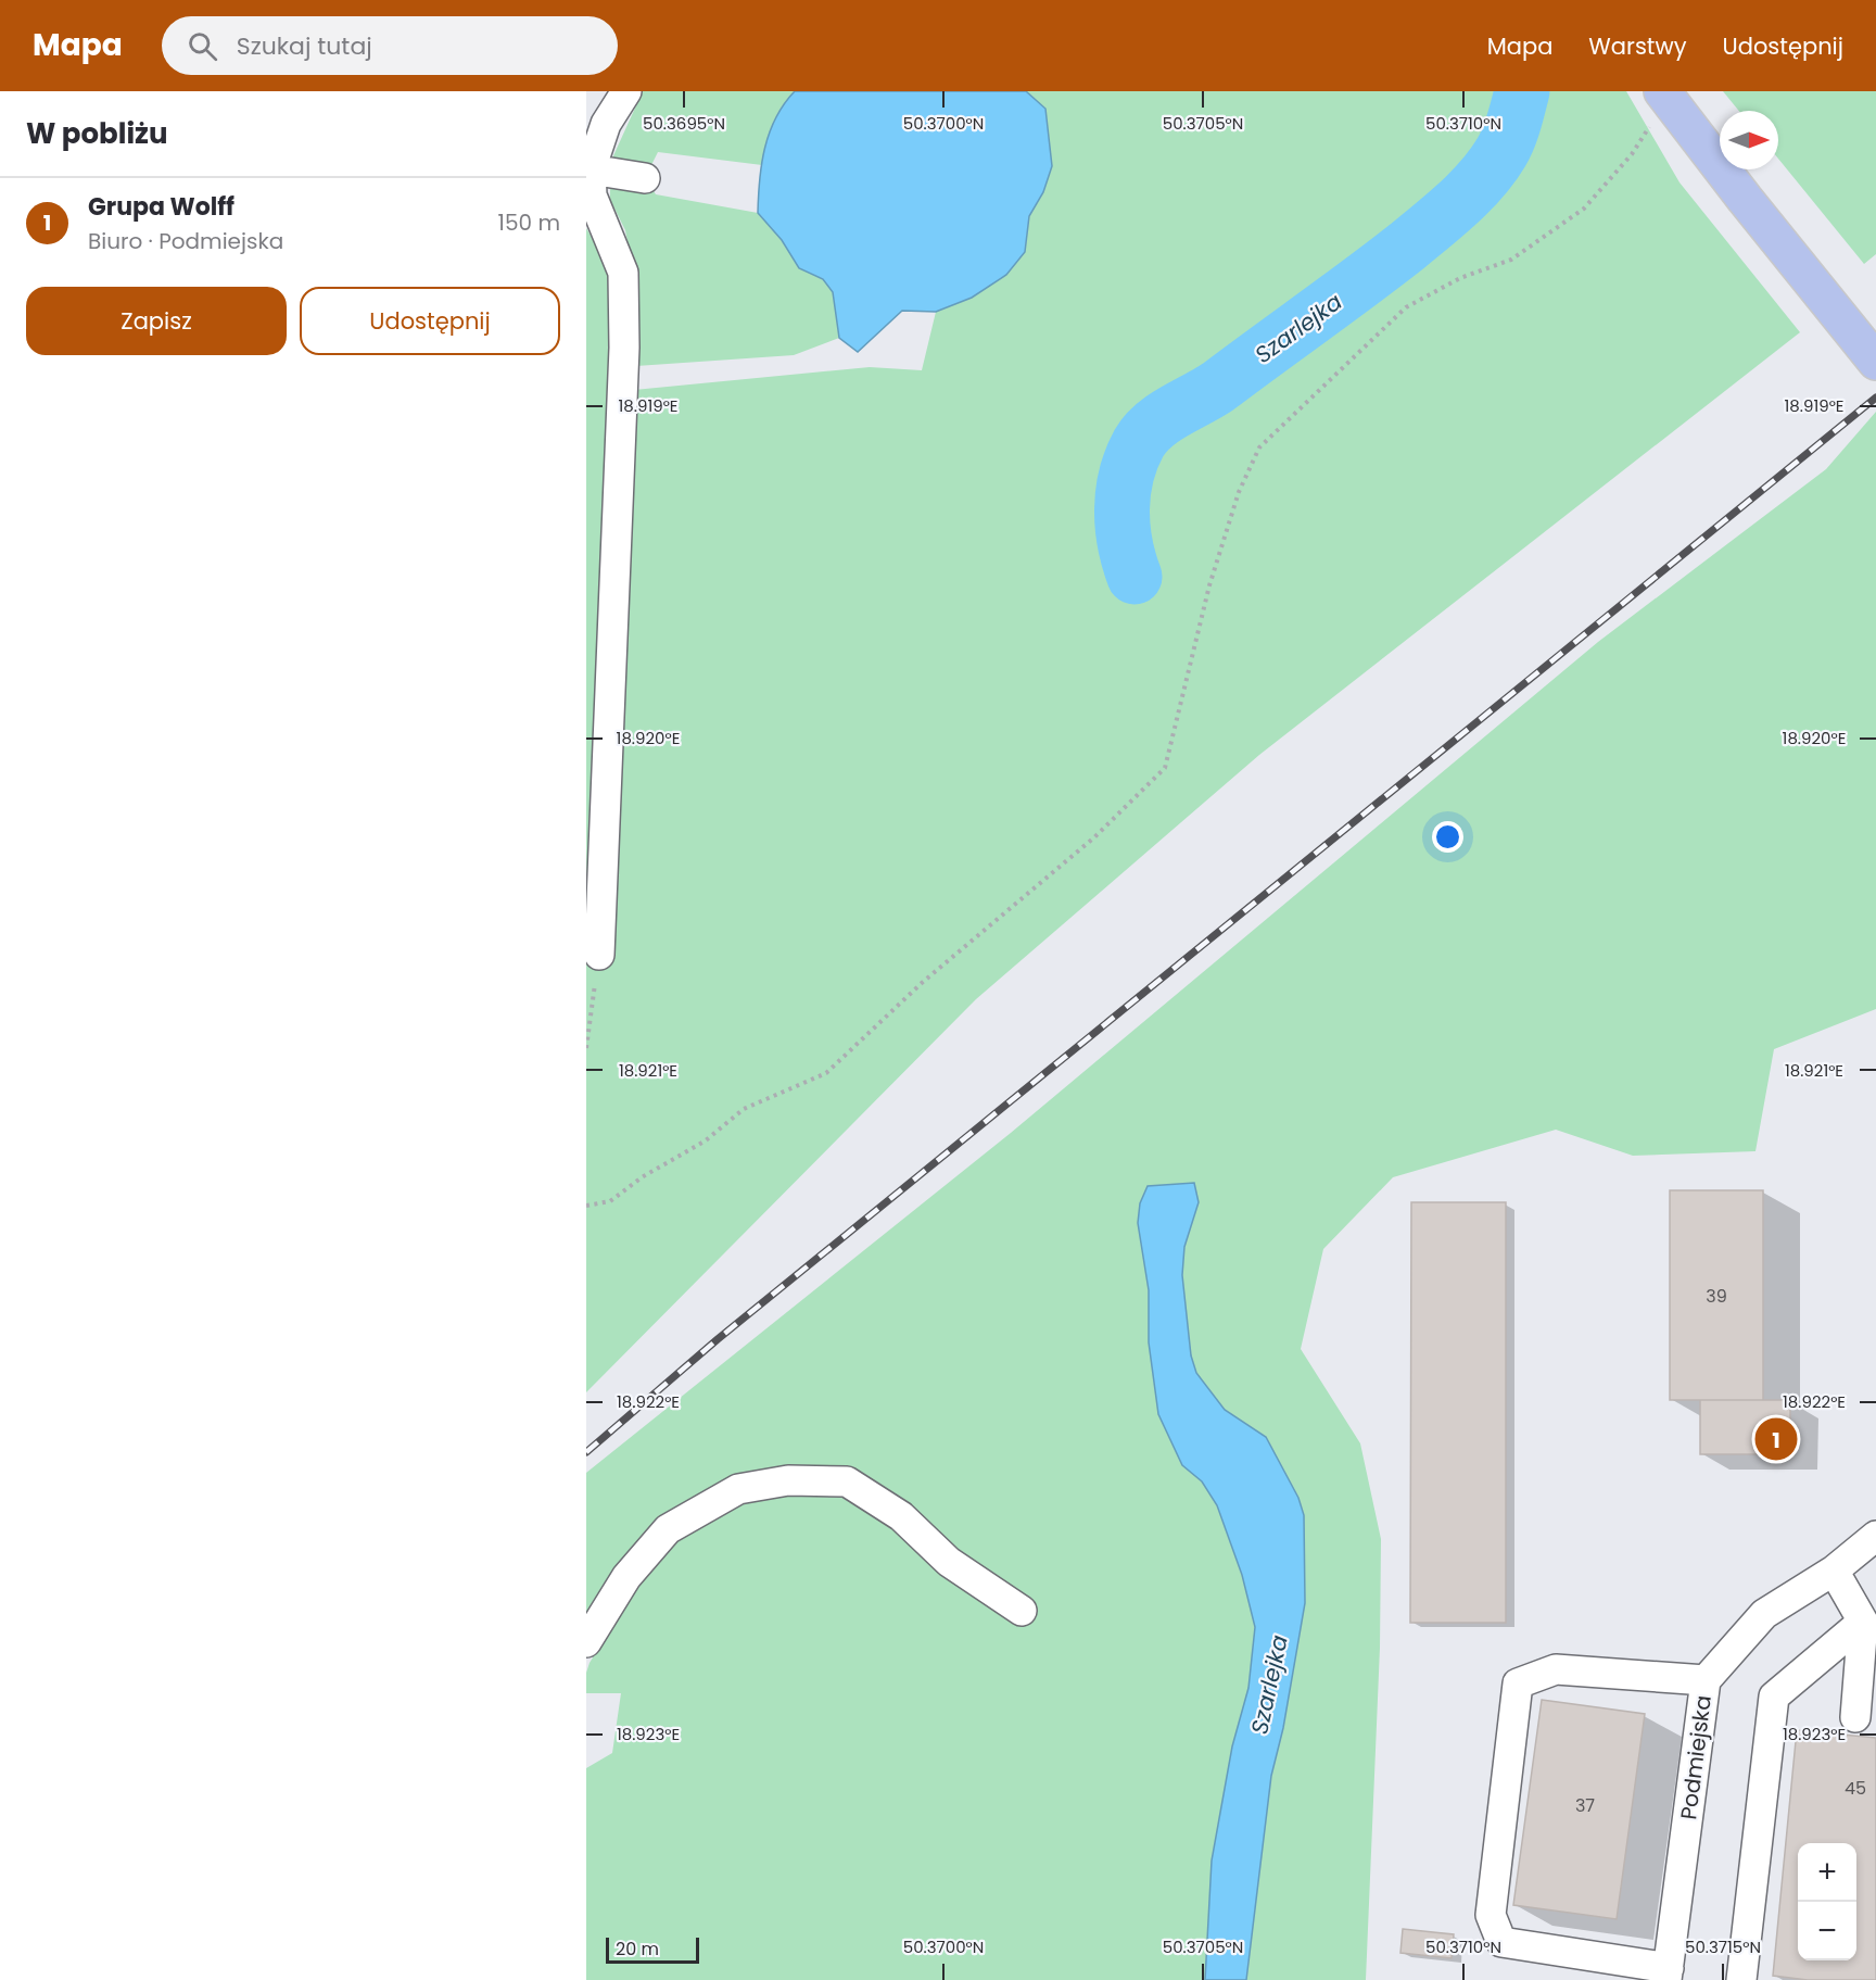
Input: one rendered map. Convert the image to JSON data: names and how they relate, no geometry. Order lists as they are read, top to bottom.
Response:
{
  "streets": {
    "street": ["Podmiejska"]
  },
  "water": ["Szarlejka"],
  "house_numbers": ["39", "45", "37"],
  "scale_bar": "20 m",
  "north": "right",
  "page": {
    "header": "Mapa",
    "search": "Szukaj tutaj",
    "nav": ["Mapa", "Warstwy", "Udostępnij"],
    "heading": "W pobliżu",
    "list": [
      {
        "mark": "1",
        "name": "Grupa Wolff",
        "note": "Biuro · Podmiejska",
        "value": "150 m"
      }
    ],
    "buttons": ["Zapisz", "Udostępnij"],
    "pins": "1",
    "map_buttons": ["+", "−"],
    "scale": "20 m"
  },
  "coordinates": [
    "50.3695°N",
    "50.3700°N",
    "50.3705°N",
    "50.3710°N",
    "18.919°E",
    "18.920°E",
    "18.921°E",
    "18.922°E",
    "18.923°E",
    "50.3715°N"
  ]
}
